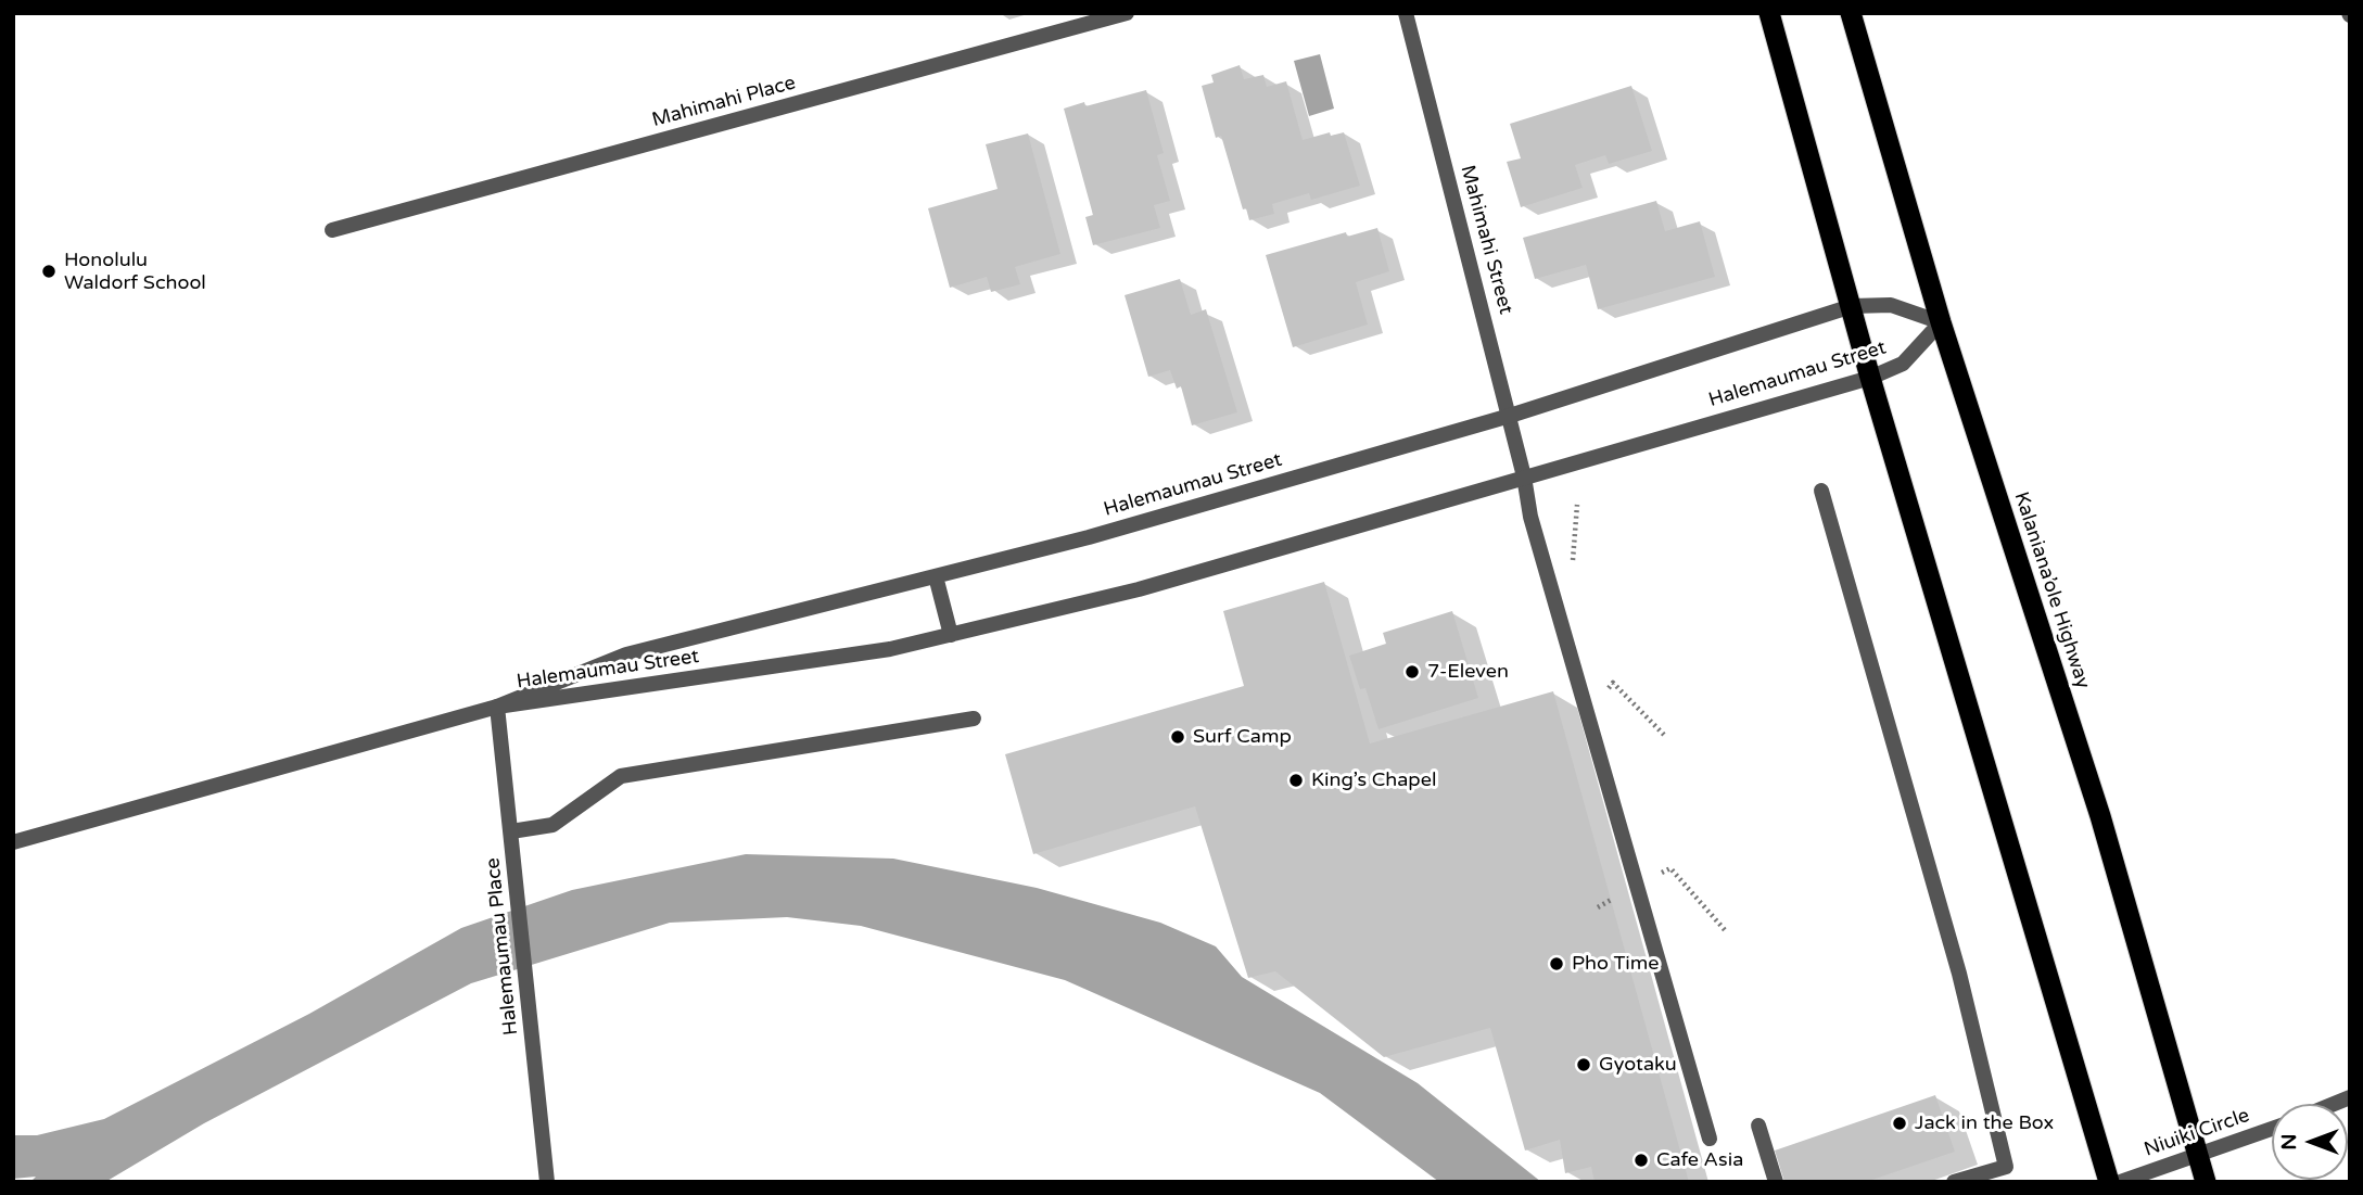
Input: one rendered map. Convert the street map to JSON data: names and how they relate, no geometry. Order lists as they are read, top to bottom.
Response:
{
  "streets": {
    "highway": ["Kalaniana’ole Highway"],
    "street": [
      "Mahimahi Place",
      "Mahimahi Street",
      "Halemaumau Street",
      "Halemaumau Place",
      "Niuiki Circle"
    ]
  },
  "crossings": [
    ["Mahimahi Street", "Halemaumau Street"],
    ["Halemaumau Street", "Kalaniana’ole Highway"],
    ["Halemaumau Street", "Halemaumau Place"],
    ["Kalaniana’ole Highway", "Niuiki Circle"]
  ],
  "places": [
    "Honolulu Waldorf School",
    "7-Eleven",
    "Surf Camp",
    "King’s Chapel",
    "Pho Time",
    "Gyotaku",
    "Jack in the Box",
    "Cafe Asia"
  ],
  "north": "left"
}
